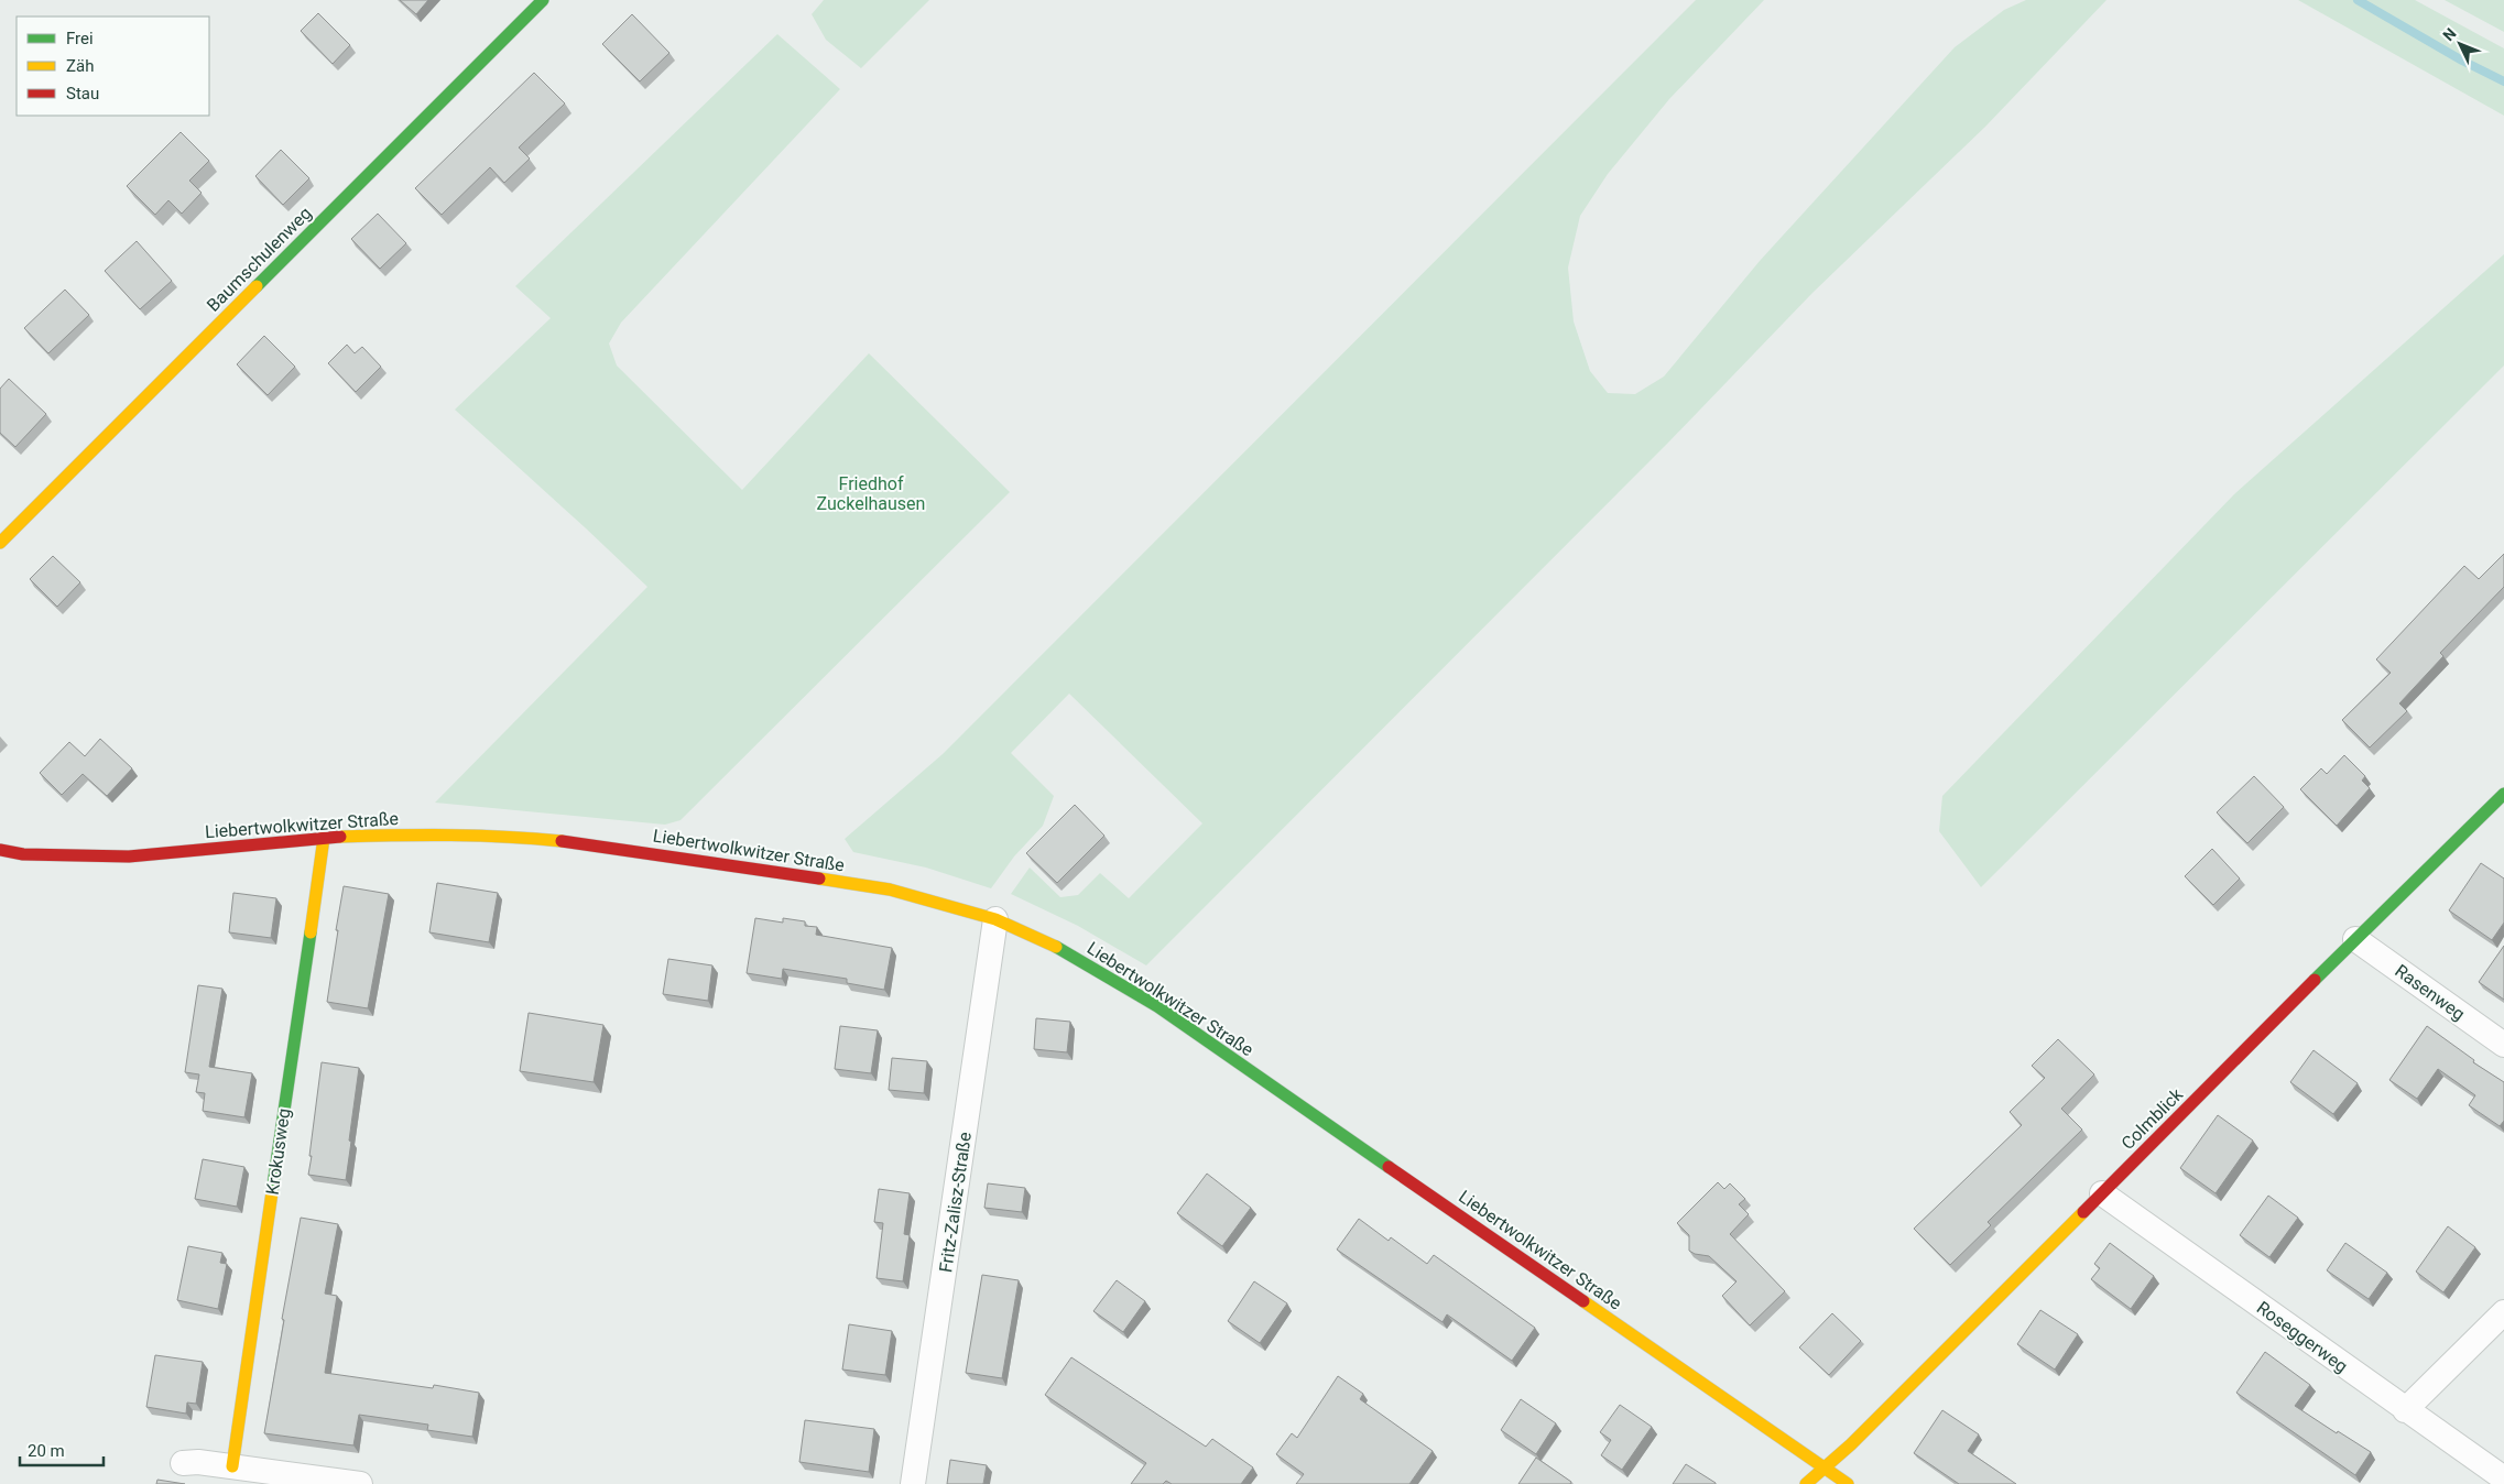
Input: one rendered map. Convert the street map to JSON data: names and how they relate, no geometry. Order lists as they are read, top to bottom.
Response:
{
  "streets": {
    "street": [
      "Baumschulenweg",
      "Liebertwolkwitzer Straße",
      "Rasenweg",
      "Colmblick",
      "Krokusweg",
      "Fritz-Zalisz-Straße",
      "Roseggerweg"
    ]
  },
  "crossings": [
    ["Liebertwolkwitzer Straße", "Colmblick"],
    ["Liebertwolkwitzer Straße", "Krokusweg"],
    ["Liebertwolkwitzer Straße", "Fritz-Zalisz-Straße"],
    ["Rasenweg", "Colmblick"],
    ["Colmblick", "Roseggerweg"]
  ],
  "parks": ["Friedhof Zuckelhausen"],
  "legend": ["Frei", "Zäh", "Stau"],
  "scale_bar": "20 m",
  "north": "top left"
}
